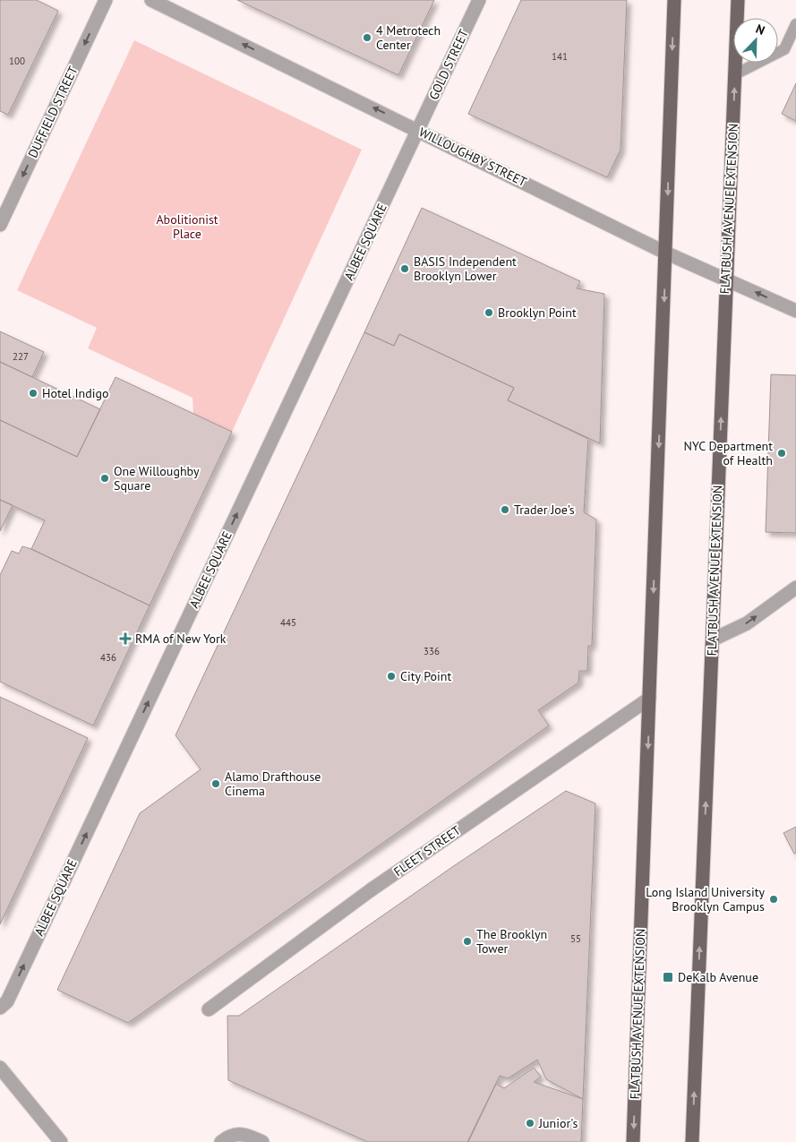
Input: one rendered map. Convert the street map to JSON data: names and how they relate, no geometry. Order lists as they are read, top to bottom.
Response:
{
  "streets": {
    "main road": ["FLATBUSH AVENUE EXTENSION"],
    "street": [
      "GOLD STREET",
      "DUFFIELD STREET",
      "WILLOUGHBY STREET",
      "ALBEE SQUARE",
      "FLEET STREET"
    ]
  },
  "crossings": [
    ["GOLD STREET", "WILLOUGHBY STREET"],
    ["GOLD STREET", "ALBEE SQUARE"],
    ["WILLOUGHBY STREET", "FLATBUSH AVENUE EXTENSION"],
    ["WILLOUGHBY STREET", "ALBEE SQUARE"],
    ["FLATBUSH AVENUE EXTENSION", "FLEET STREET"]
  ],
  "one_way": ["DUFFIELD STREET", "WILLOUGHBY STREET", "ALBEE SQUARE"],
  "parks": ["Abolitionist Place"],
  "places": {
    "other": [
      "4 Metrotech Center",
      "BASIS Independent Brooklyn Lower",
      "Brooklyn Point",
      "Hotel Indigo",
      "NYC Department of Health",
      "One Willoughby Square",
      "Trader Joe's",
      "City Point",
      "Alamo Drafthouse Cinema",
      "Long Island University Brooklyn Campus",
      "The Brooklyn Tower",
      "Junior's"
    ],
    "health": ["RMA of New York"],
    "transit": ["DeKalb Avenue"]
  },
  "house_numbers": [
    "141",
    "100",
    "227",
    "445",
    "336",
    "436",
    "55"
  ],
  "north": "top right"
}
